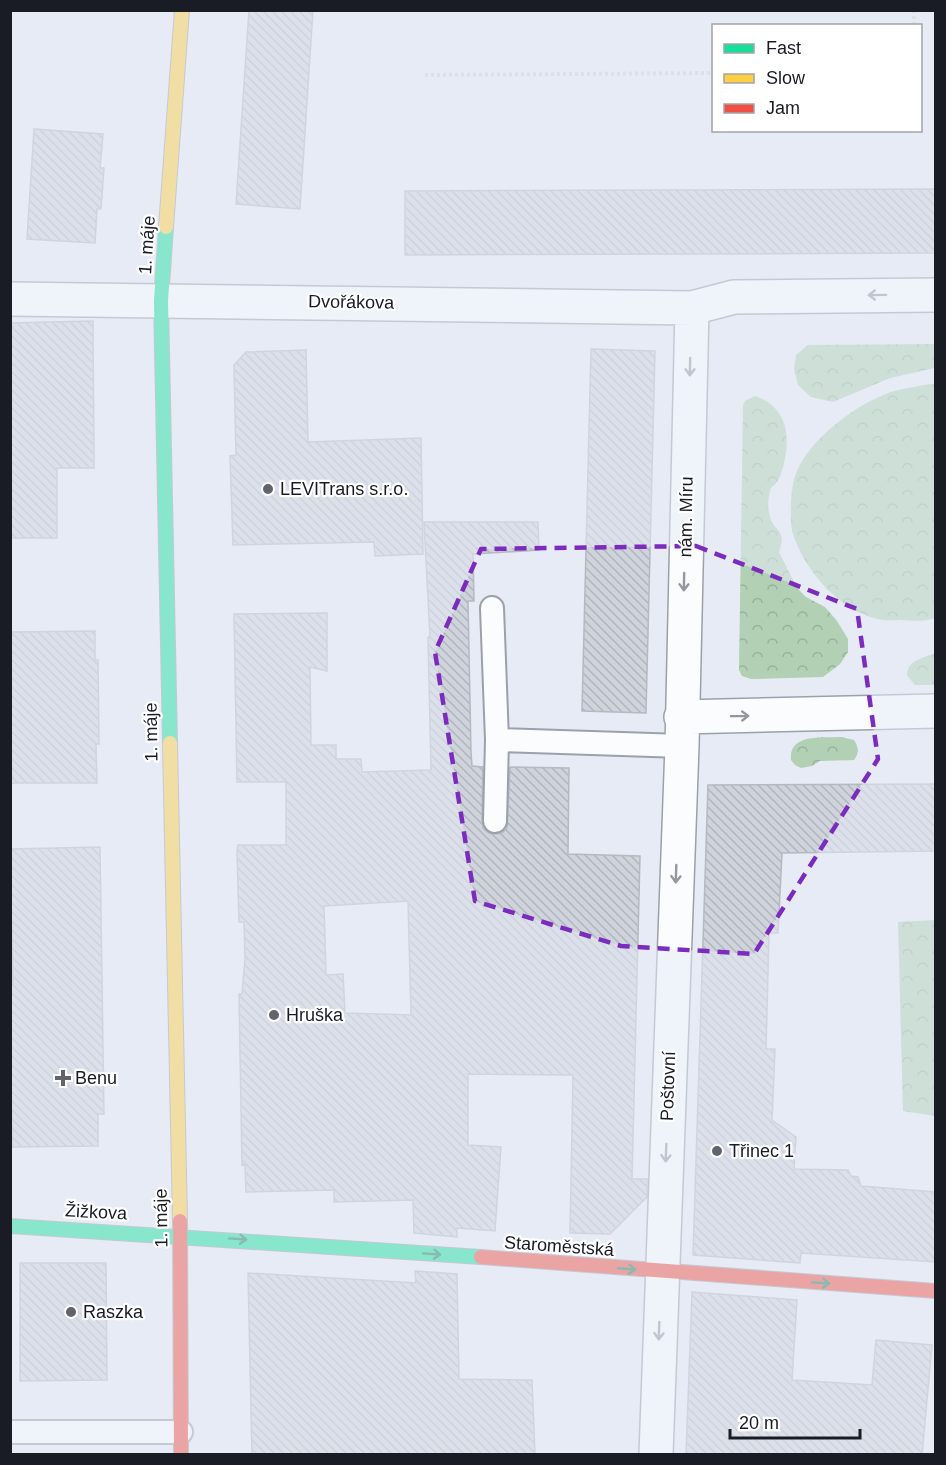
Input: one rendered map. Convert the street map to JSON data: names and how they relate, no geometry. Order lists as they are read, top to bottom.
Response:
{
  "streets": {
    "main road": ["1. máje", "Žižkova", "Staroměstská"],
    "street": ["Dvořákova", "nám. Míru", "Poštovní"]
  },
  "crossings": [
    ["1. máje", "Dvořákova"],
    ["1. máje", "Žižkova"],
    ["1. máje", "Staroměstská"],
    ["Dvořákova", "nám. Míru"],
    ["nám. Míru", "Poštovní"],
    ["Poštovní", "Staroměstská"],
    ["Žižkova", "Staroměstská"]
  ],
  "one_way": ["nám. Míru", "Poštovní", "Staroměstská"],
  "places": {
    "other": [
      "LEVITrans s.r.o.",
      "Hruška",
      "Třinec 1",
      "Raszka"
    ],
    "health": ["Benu"]
  },
  "legend": ["Fast", "Slow", "Jam"],
  "scale_bar": "20 m"
}
